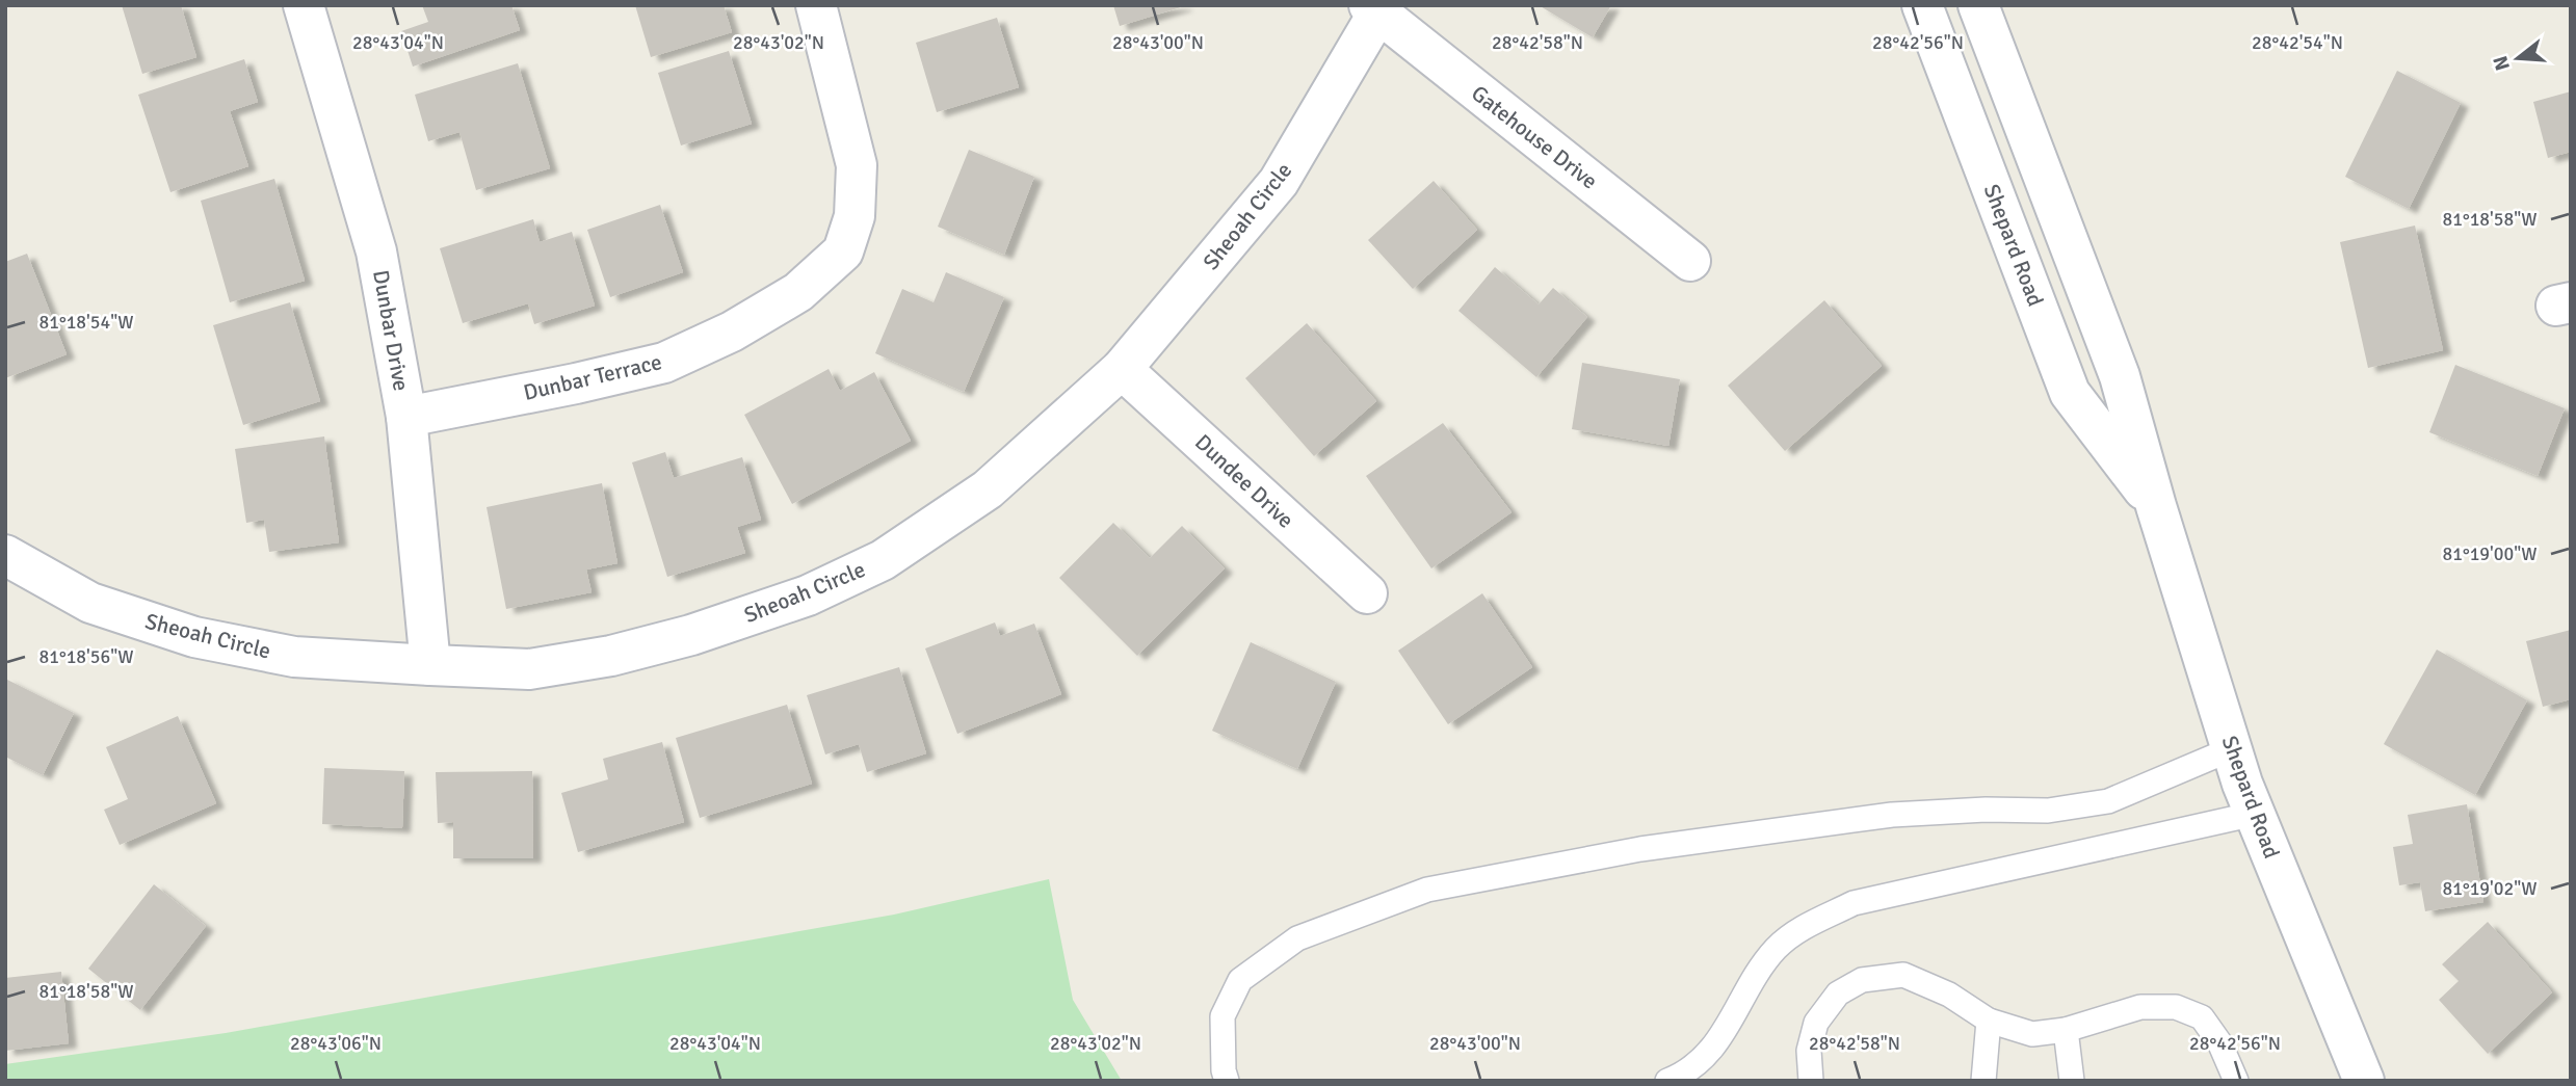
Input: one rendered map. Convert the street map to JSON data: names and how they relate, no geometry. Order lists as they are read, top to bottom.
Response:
{
  "streets": {
    "street": [
      "Gatehouse Drive",
      "Sheoah Circle",
      "Shepard Road",
      "Dunbar Drive",
      "Dunbar Terrace",
      "Dundee Drive"
    ]
  },
  "crossings": [
    ["Gatehouse Drive", "Sheoah Circle"],
    ["Sheoah Circle", "Dunbar Drive"],
    ["Sheoah Circle", "Dundee Drive"],
    ["Dunbar Drive", "Dunbar Terrace"]
  ],
  "north": "left",
  "coordinates": [
    "28°43'04\"N",
    "28°43'02\"N",
    "28°43'00\"N",
    "28°42'58\"N",
    "28°42'56\"N",
    "28°42'54\"N",
    "81°18'58\"W",
    "81°18'54\"W",
    "81°19'00\"W",
    "81°18'56\"W",
    "81°19'02\"W",
    "28°43'06\"N"
  ]
}
